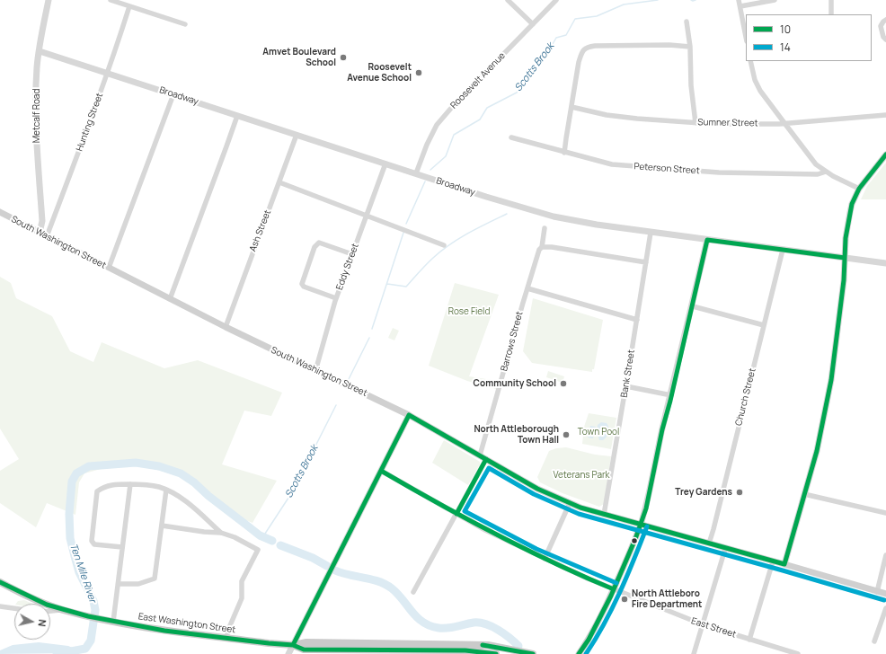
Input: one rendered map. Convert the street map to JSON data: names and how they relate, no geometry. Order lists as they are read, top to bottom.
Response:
{
  "streets": {
    "main road": ["South Washington Street", "East Washington Street"],
    "street": [
      "Roosevelt Avenue",
      "Broadway",
      "Metcalf Road",
      "Hunting Street",
      "Sumner Street",
      "Peterson Street",
      "Ash Street",
      "Eddy Street",
      "Barrows Street",
      "Bank Street",
      "Church Street",
      "East Street"
    ]
  },
  "crossings": [
    ["Roosevelt Avenue", "Broadway"],
    ["Broadway", "Metcalf Road"],
    ["Broadway", "Hunting Street"],
    ["Broadway", "Ash Street"],
    ["Broadway", "Eddy Street"],
    ["Broadway", "Bank Street"],
    ["Broadway", "Church Street"],
    ["Metcalf Road", "South Washington Street"],
    ["Hunting Street", "South Washington Street"],
    ["Ash Street", "South Washington Street"],
    ["South Washington Street", "Eddy Street"],
    ["South Washington Street", "Barrows Street"],
    ["South Washington Street", "Bank Street"],
    ["South Washington Street", "Church Street"],
    ["Barrows Street", "East Street"]
  ],
  "water": ["Scotts Brook", "Ten Mile River"],
  "parks": ["Rose Field", "Town Pool", "Veterans Park"],
  "places": [
    "Amvet Boulevard School",
    "Roosevelt Avenue School",
    "Community School",
    "North Attleborough Town Hall",
    "Trey Gardens",
    "North Attleboro Fire Department"
  ],
  "lines": ["transit line 10", "transit line 14"],
  "legend": ["10", "14"],
  "north": "right"
}
